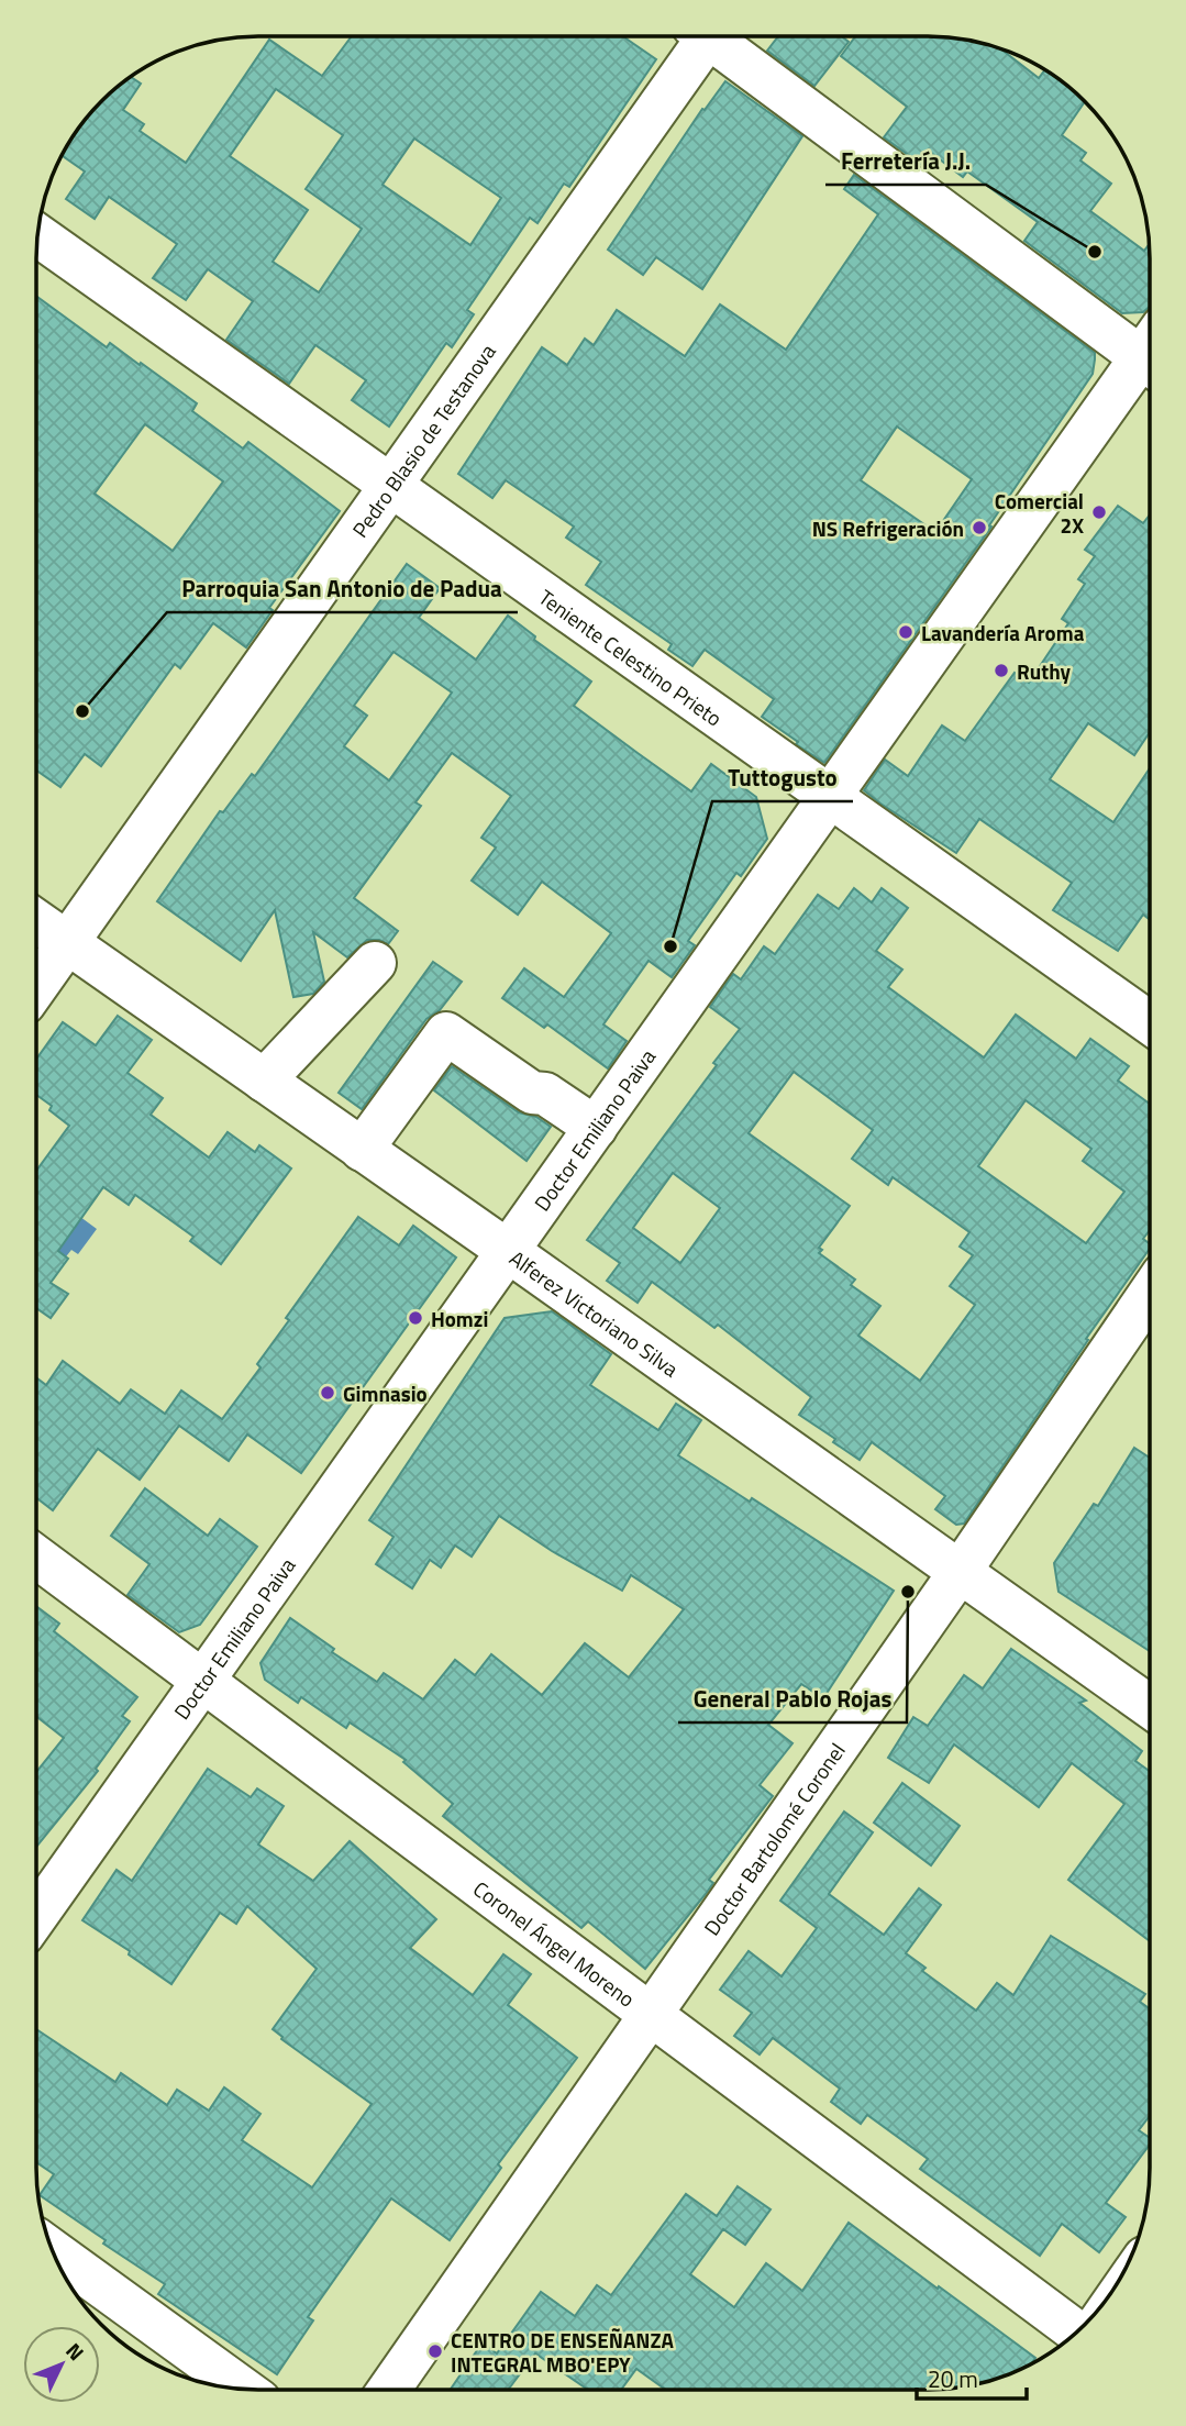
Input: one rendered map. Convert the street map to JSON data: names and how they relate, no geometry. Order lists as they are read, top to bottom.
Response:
{
  "streets": {
    "street": [
      "Pedro Blasio de Testanova",
      "Teniente Celestino Prieto",
      "Doctor Emiliano Paiva",
      "Alferez Victoriano Silva",
      "Doctor Bartolomé Coronel",
      "Coronel Ángel Moreno"
    ]
  },
  "crossings": [
    ["Pedro Blasio de Testanova", "Teniente Celestino Prieto"],
    ["Pedro Blasio de Testanova", "Alferez Victoriano Silva"],
    ["Teniente Celestino Prieto", "Doctor Emiliano Paiva"],
    ["Doctor Emiliano Paiva", "Alferez Victoriano Silva"],
    ["Doctor Emiliano Paiva", "Coronel Ángel Moreno"],
    ["Alferez Victoriano Silva", "Doctor Bartolomé Coronel"],
    ["Doctor Bartolomé Coronel", "Coronel Ángel Moreno"]
  ],
  "places": [
    "Ferretería J.J.",
    "Comercial 2X",
    "NS Refrigeración",
    "Lavandería Aroma",
    "Ruthy",
    "Parroquia San Antonio de Padua",
    "Tuttogusto",
    "Homzi",
    "Gimnasio",
    "General Pablo Rojas",
    "CENTRO DE ENSEÑANZA INTEGRAL MBO'EPY"
  ],
  "scale_bar": "20 m",
  "north": "top right"
}
